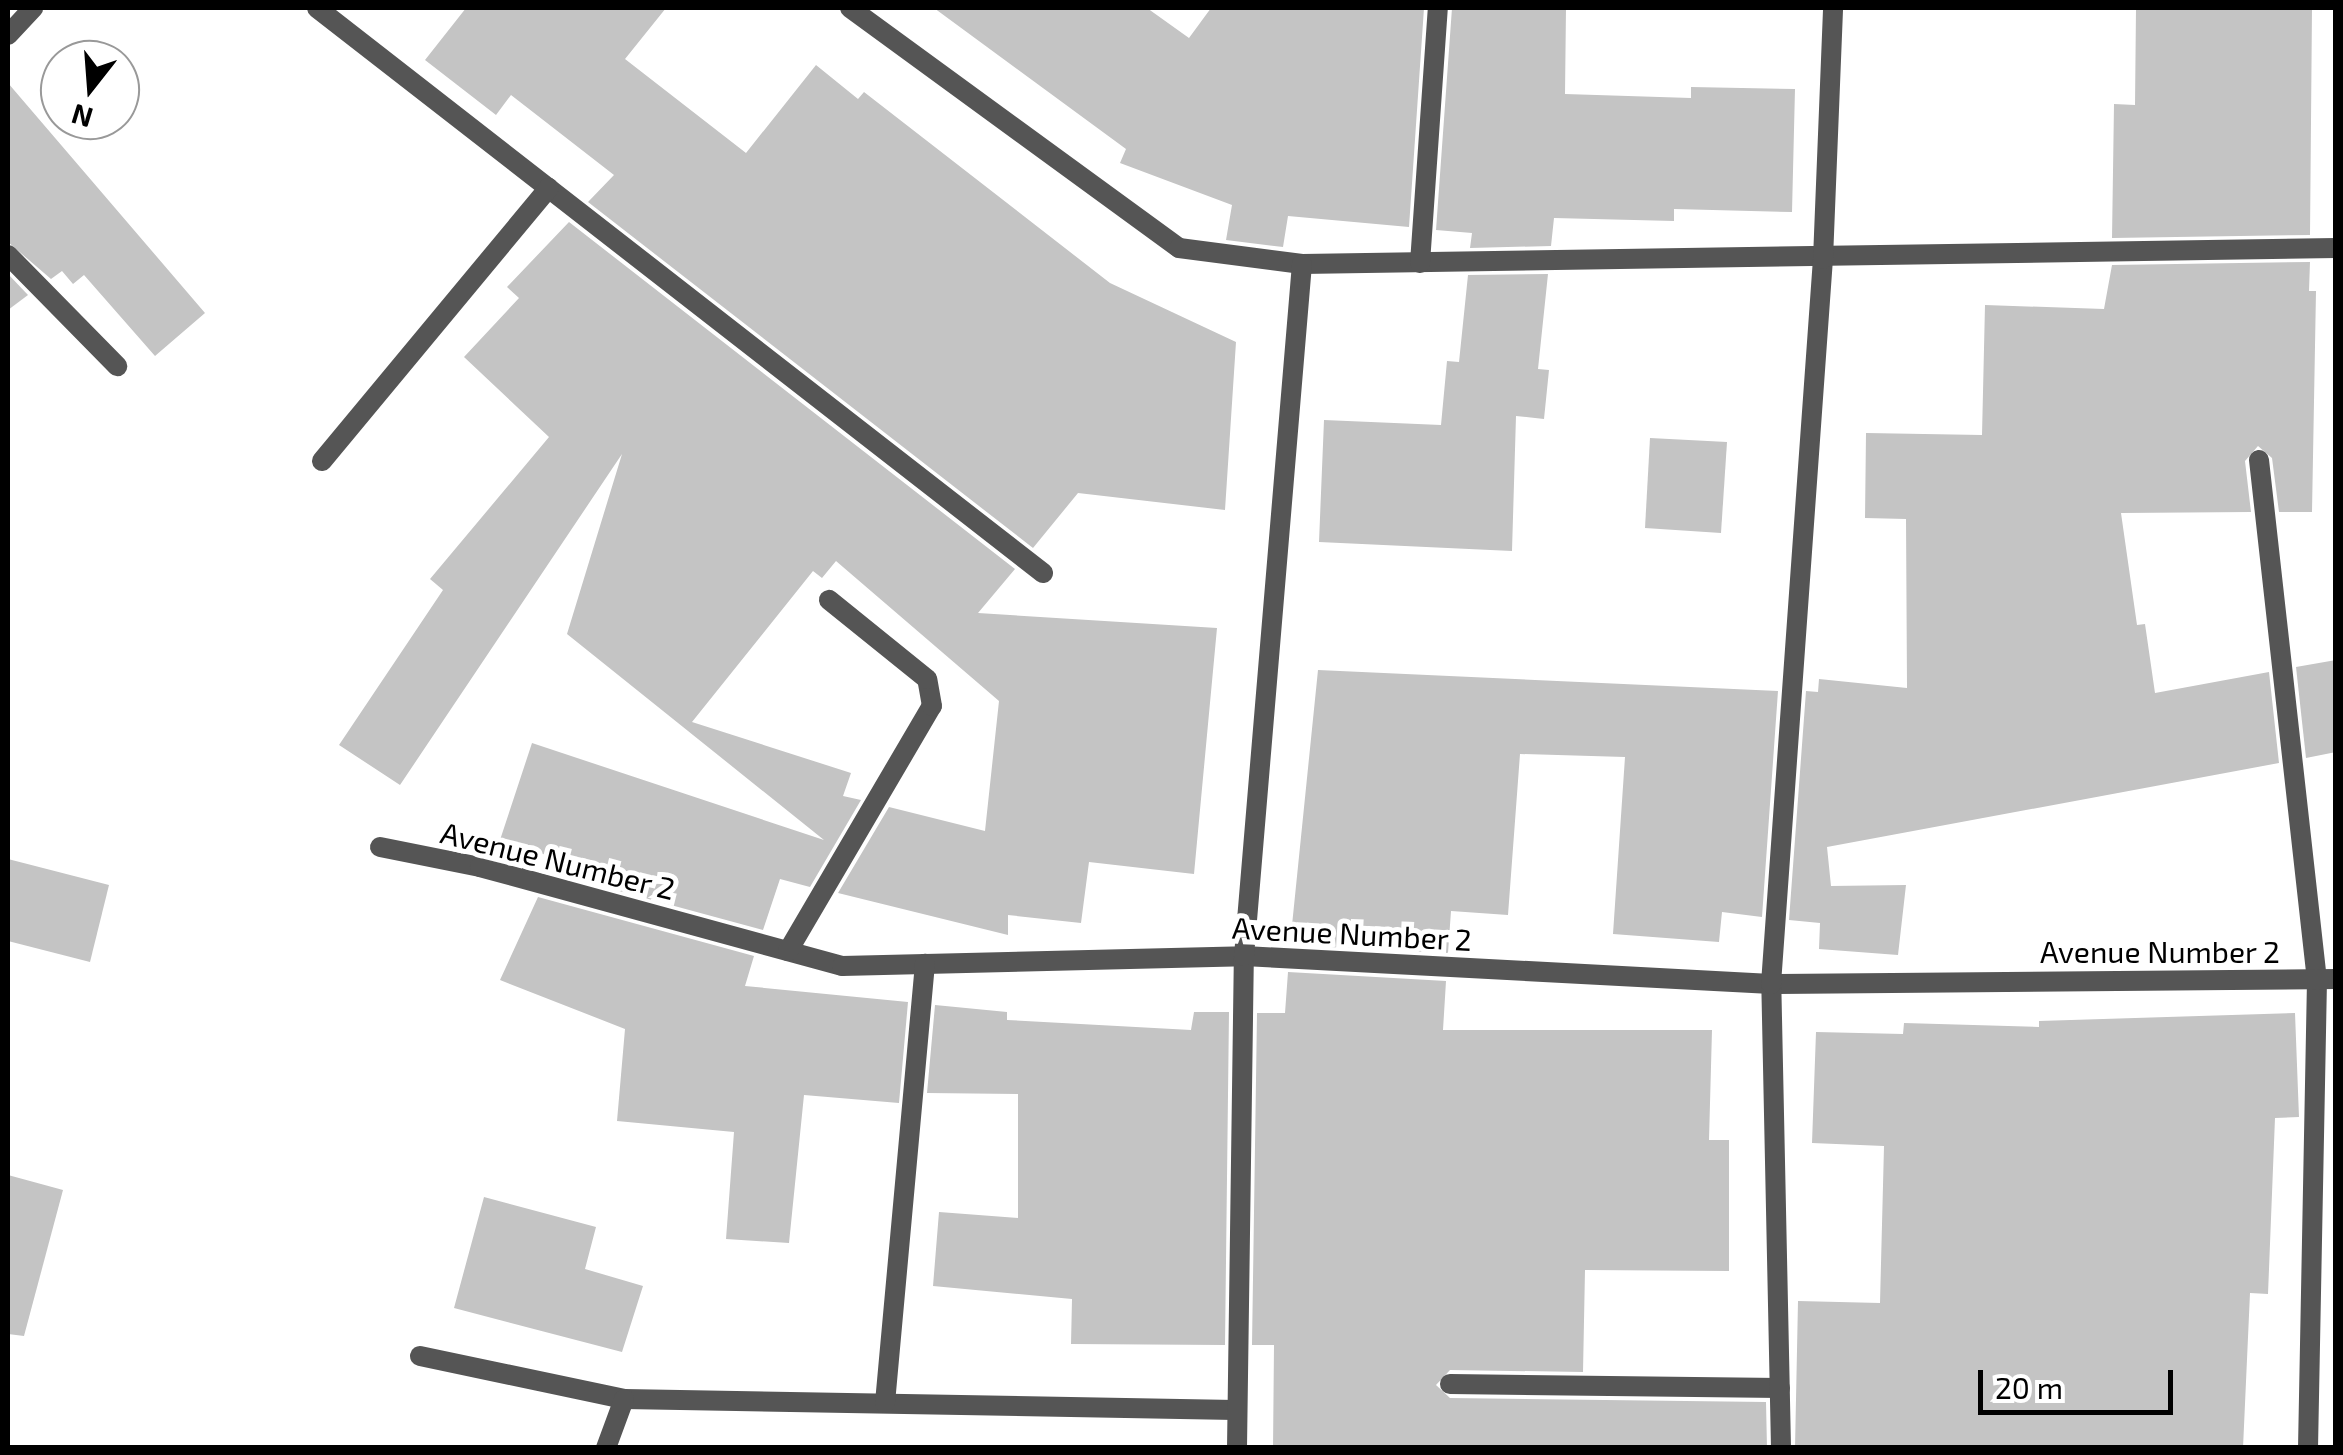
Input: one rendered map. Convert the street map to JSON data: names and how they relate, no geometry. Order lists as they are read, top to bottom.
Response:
{
  "streets": {
    "street": ["Avenue Number 2"]
  },
  "scale_bar": "20 m",
  "north": "bottom"
}
